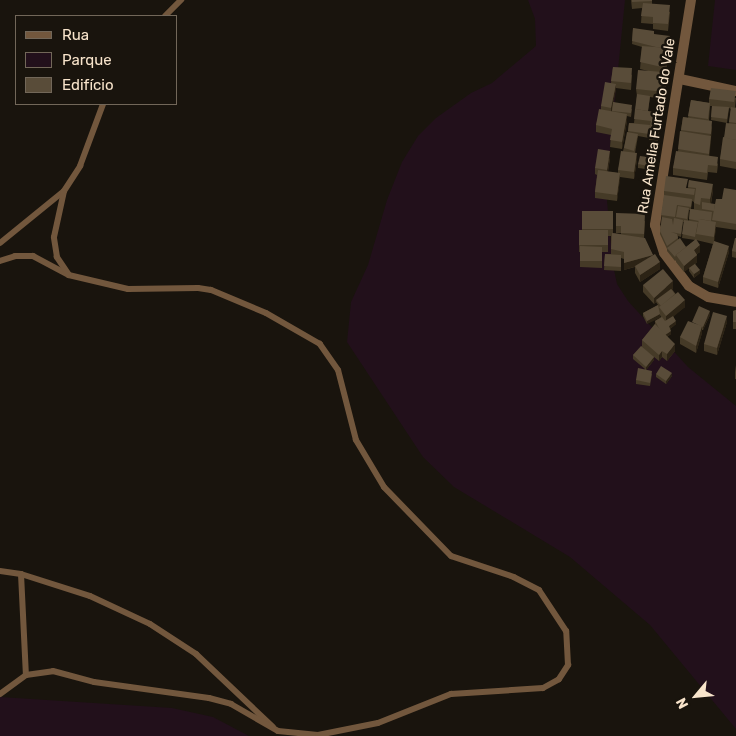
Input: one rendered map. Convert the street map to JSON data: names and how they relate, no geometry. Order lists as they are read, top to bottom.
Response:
{
  "streets": {
    "street": ["Rua Amelia Furtado do Vale"]
  },
  "legend": ["Rua", "Parque", "Edifício"],
  "north": "bottom left"
}
